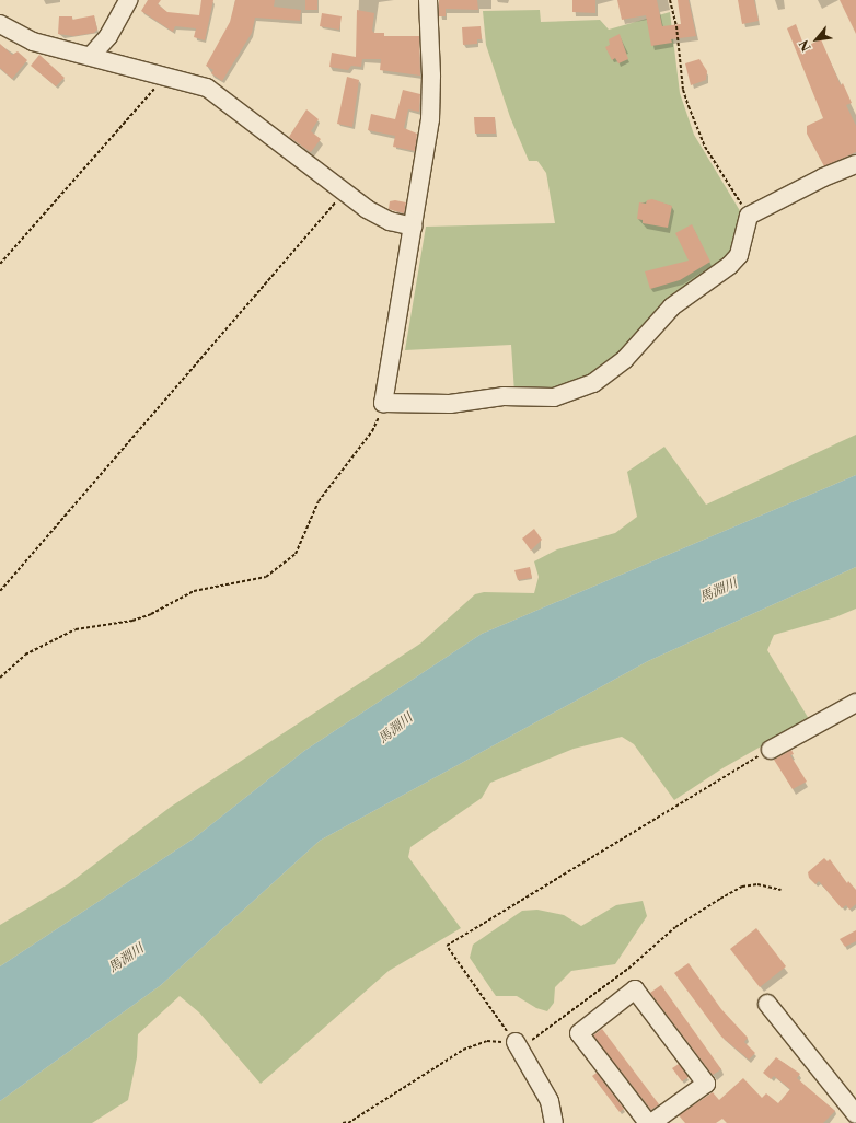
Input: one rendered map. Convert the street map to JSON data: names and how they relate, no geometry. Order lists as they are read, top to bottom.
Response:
{
  "water": ["馬淵川"],
  "north": "bottom left"
}
